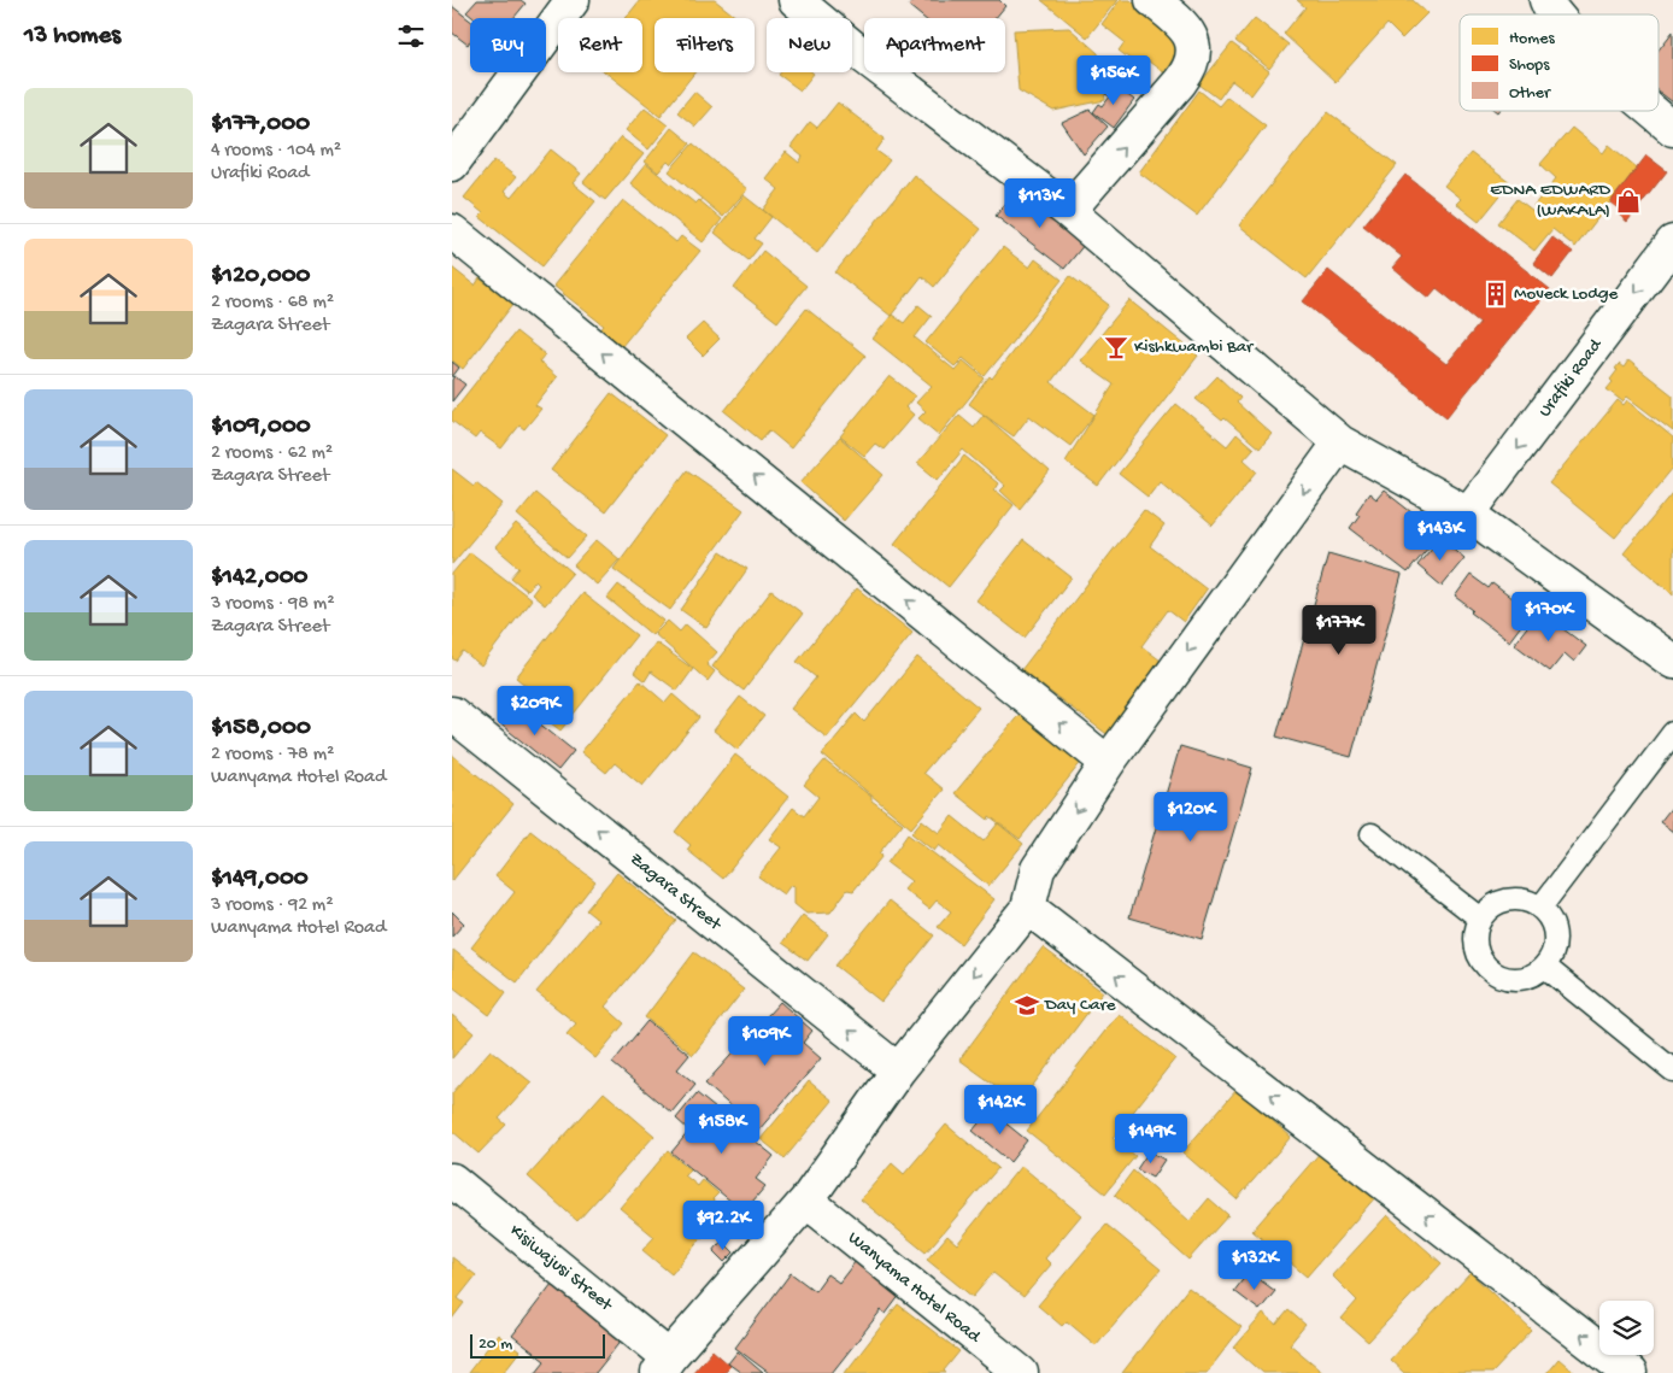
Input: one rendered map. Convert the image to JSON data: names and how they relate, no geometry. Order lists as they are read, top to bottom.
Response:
{
  "streets": {
    "street": [
      "Urafiki Road",
      "Zagara Street",
      "Kisiwajusi Street",
      "Wanyama Hotel Road"
    ]
  },
  "one_way": ["Urafiki Road", "Zagara Street"],
  "places": {
    "shop": ["EDNA EDWARD (WAKALA)"],
    "building": ["Moveck Lodge"],
    "bar": ["Kishkwambi Bar"],
    "school or university": ["Day Care"]
  },
  "legend": ["Homes", "Shops", "Other"],
  "scale_bar": "20 m",
  "page": {
    "heading": "13 homes",
    "chip": [
      "Buy",
      "Rent",
      "Filters",
      "New",
      "Apartment"
    ],
    "price": [
      "$156K",
      "$113K",
      "$143K",
      "$170K",
      "$177K",
      "$209K",
      "$120K",
      "$109K",
      "$142K",
      "$158K",
      "$149K",
      "$92.2K",
      "$132K"
    ],
    "list": [
      {
        "name": "$177,000",
        "note": "4 rooms · 104 m² · Urafiki Road"
      },
      {
        "name": "$120,000",
        "note": "2 rooms · 68 m² · Zagara Street"
      },
      {
        "name": "$109,000",
        "note": "2 rooms · 62 m² · Zagara Street"
      },
      {
        "name": "$142,000",
        "note": "3 rooms · 98 m² · Zagara Street"
      },
      {
        "name": "$158,000",
        "note": "2 rooms · 78 m² · Wanyama Hotel Road"
      },
      {
        "name": "$149,000",
        "note": "3 rooms · 92 m² · Wanyama Hotel Road"
      }
    ],
    "scale": "20 m"
  }
}
